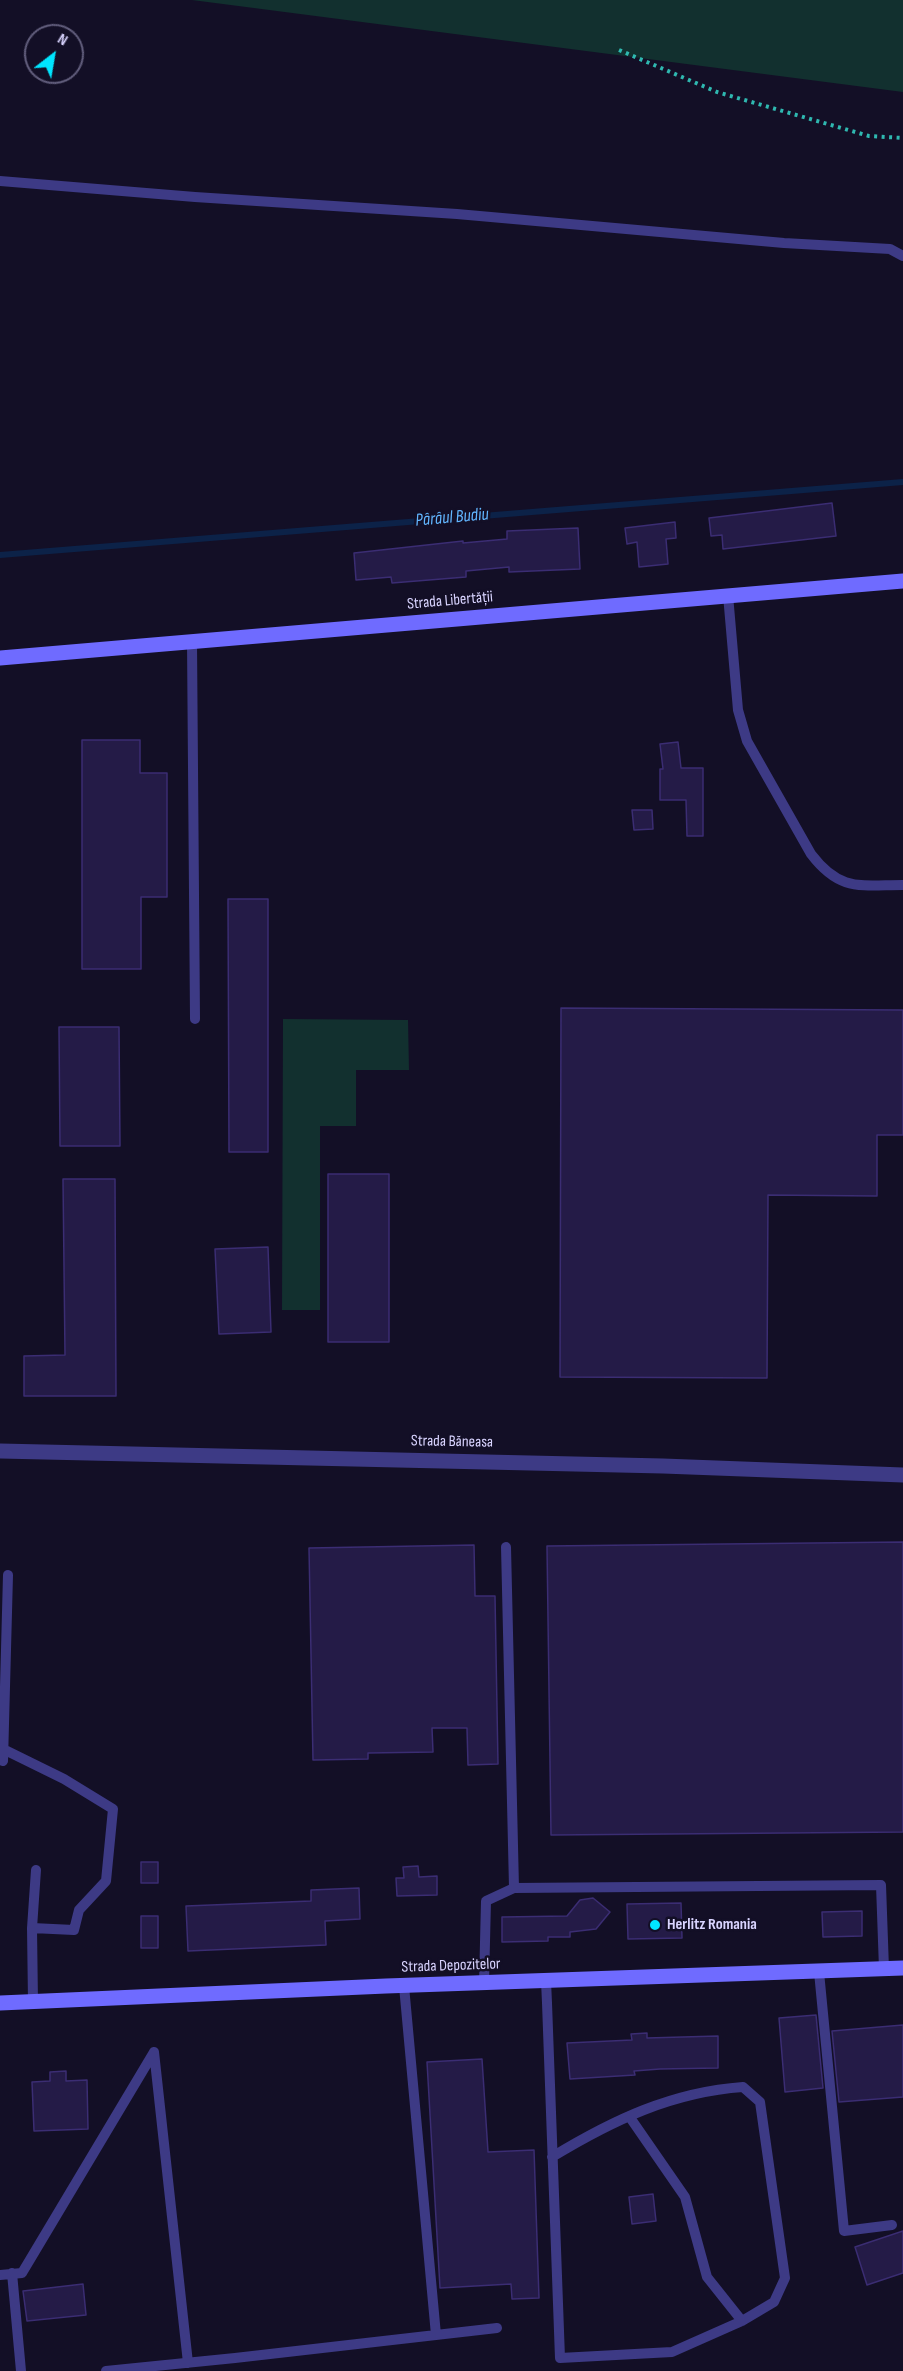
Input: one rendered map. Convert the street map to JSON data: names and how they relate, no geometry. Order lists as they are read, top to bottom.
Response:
{
  "streets": {
    "street": ["Strada Libertății", "Strada Băneasa", "Strada Depozitelor"]
  },
  "water": ["Pârâul Budiu"],
  "places": ["Herlitz Romania"],
  "north": "top right"
}
